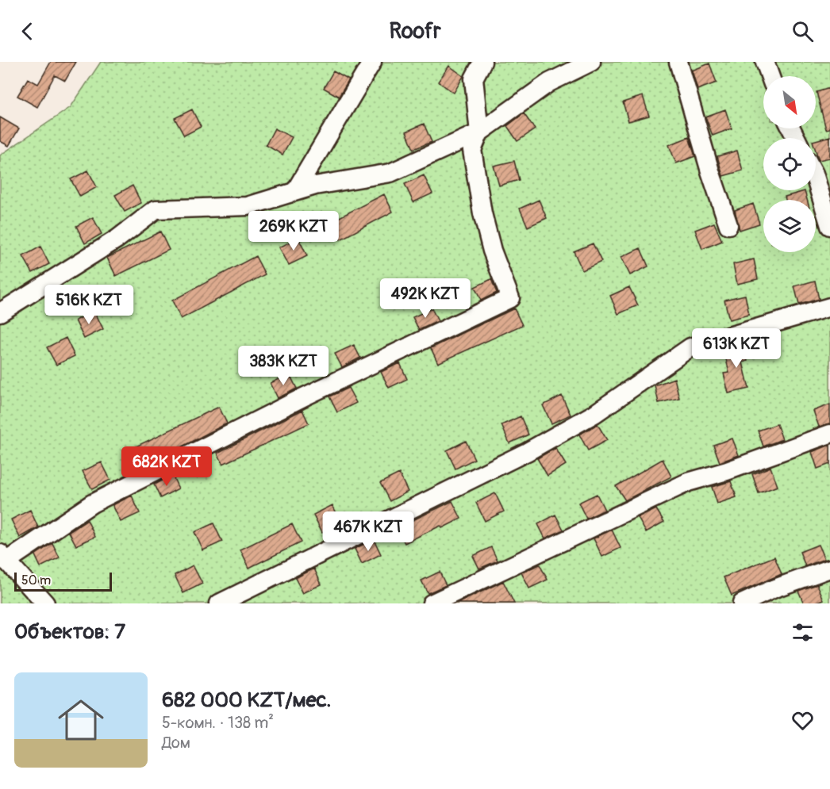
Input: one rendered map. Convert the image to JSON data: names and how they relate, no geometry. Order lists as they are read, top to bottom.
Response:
{
  "scale_bar": "50 m",
  "north": "bottom right",
  "page": {
    "header": "Roofr",
    "price": [
      "269K KZT",
      "492K KZT",
      "516K KZT",
      "613K KZT",
      "383K KZT",
      "682K KZT",
      "467K KZT"
    ],
    "scale": "50 m",
    "heading": "Объектов: 7",
    "list": [
      {
        "name": "682 000 KZT/мес.",
        "note": "5-комн. · 138 m² · Дом"
      }
    ]
  }
}
